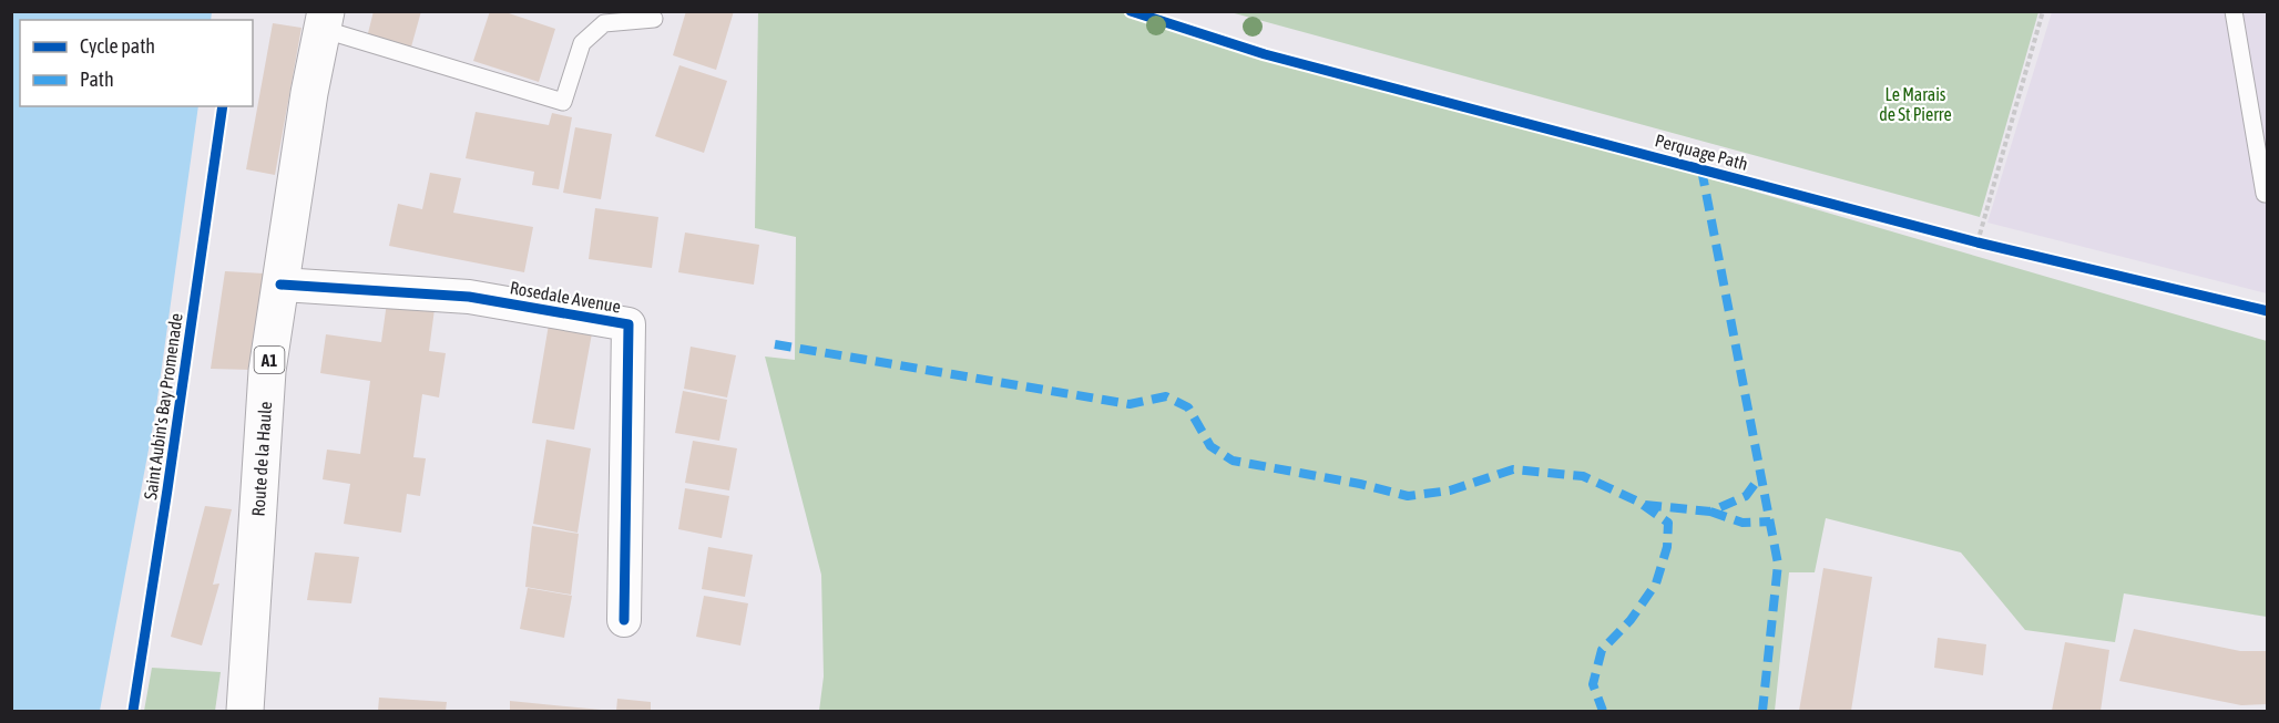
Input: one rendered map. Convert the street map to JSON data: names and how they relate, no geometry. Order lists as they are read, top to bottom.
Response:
{
  "streets": {
    "highway": ["A1", "Route de la Haule"],
    "street": ["Rosedale Avenue"],
    "cycle path": ["Perquage Path", "Saint Aubin's Bay Promenade"]
  },
  "crossings": [
    ["Rosedale Avenue", "Route de la Haule"]
  ],
  "parks": ["Le Marais de St Pierre"],
  "legend": ["Cycle path", "Path"]
}
